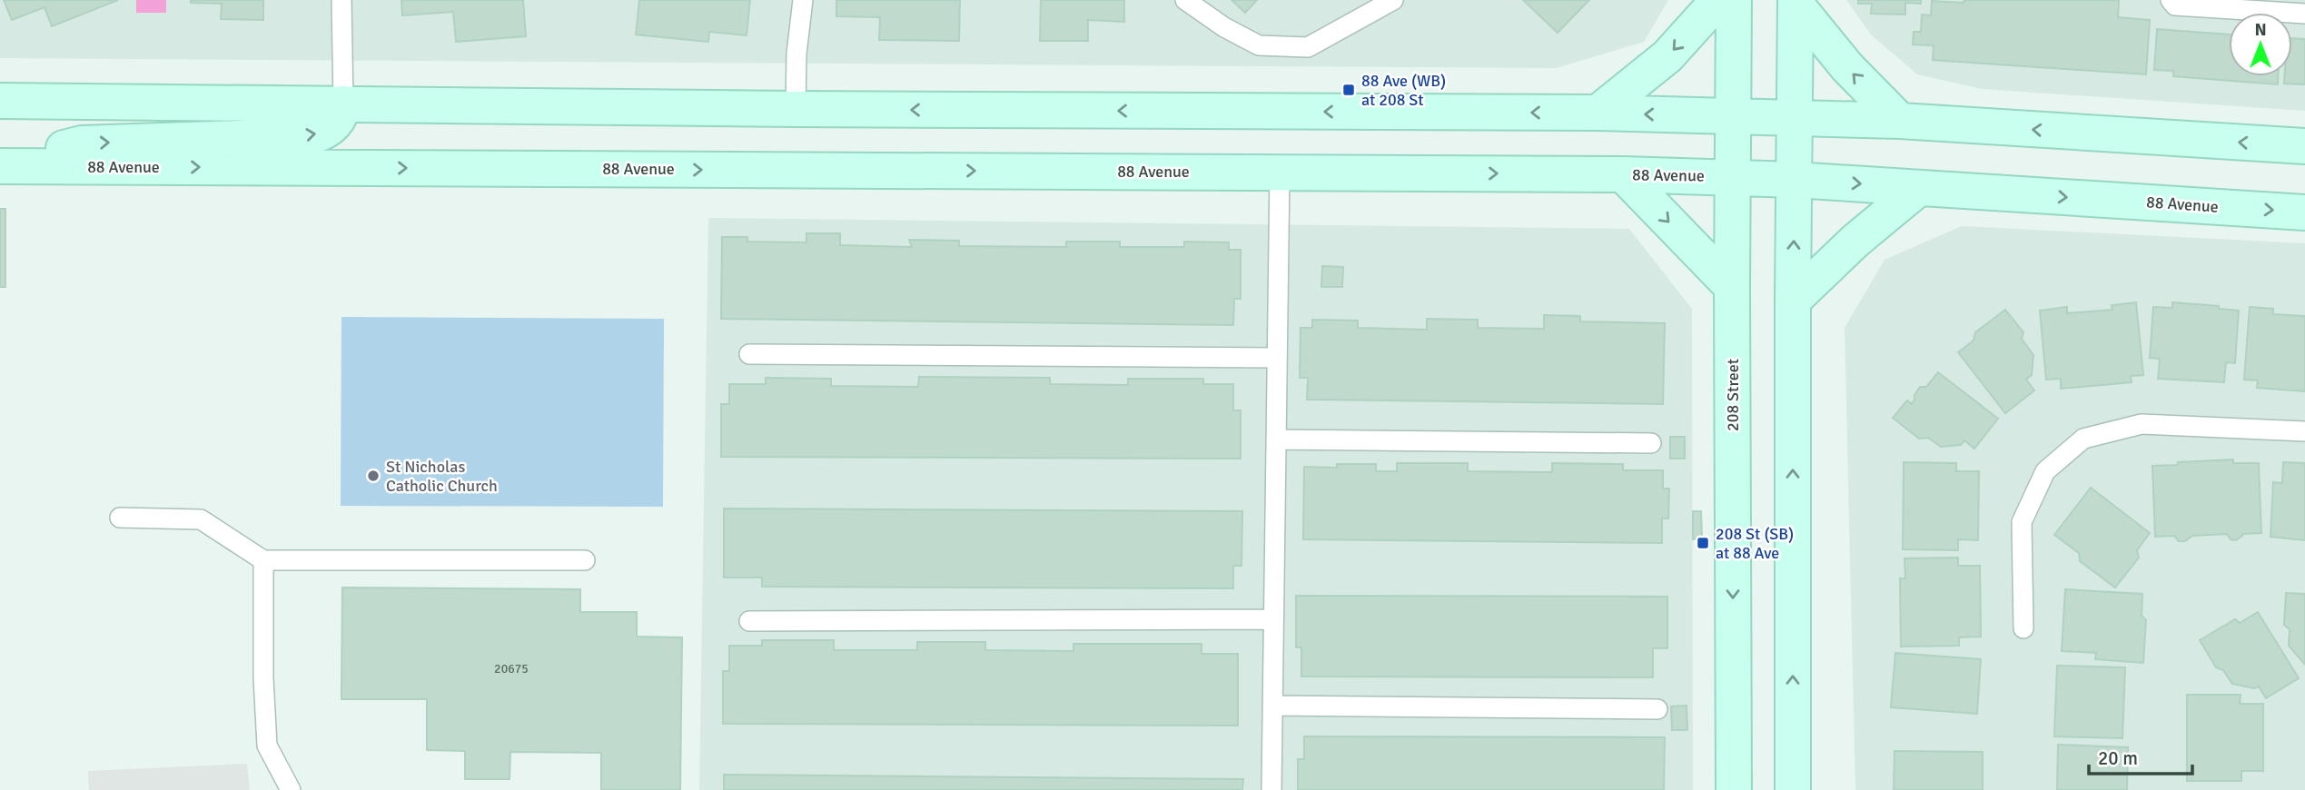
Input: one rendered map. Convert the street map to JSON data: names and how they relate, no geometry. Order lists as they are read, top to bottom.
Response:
{
  "streets": {
    "main road": ["88 Avenue", "208 Street"]
  },
  "crossings": [
    ["88 Avenue", "208 Street"]
  ],
  "places": {
    "transit": ["88 Ave (WB) at 208 St", "208 St (SB) at 88 Ave"],
    "other": ["St Nicholas Catholic Church"]
  },
  "house_numbers": ["20675"],
  "scale_bar": "20 m",
  "north": "top"
}
